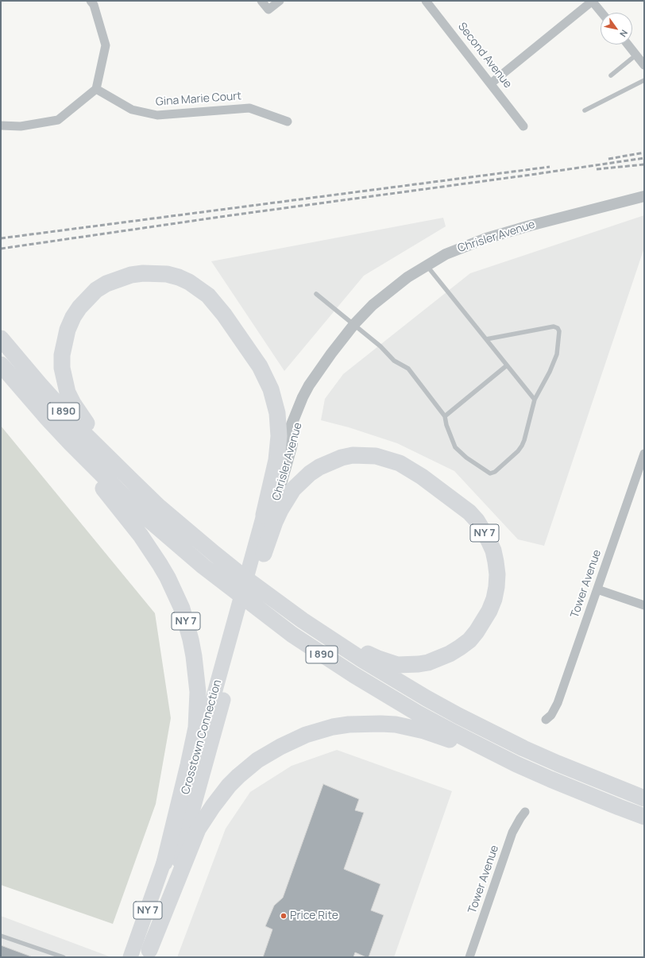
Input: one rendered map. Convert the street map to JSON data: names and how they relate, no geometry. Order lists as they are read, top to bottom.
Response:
{
  "streets": {
    "highway": ["I 890", "NY 7", "Crosstown Connection"],
    "street": [
      "Second Avenue",
      "Gina Marie Court",
      "Chrisler Avenue",
      "Tower Avenue"
    ]
  },
  "crossings": [
    ["Chrisler Avenue", "NY 7"],
    ["Chrisler Avenue", "Crosstown Connection"],
    ["I 890", "NY 7"],
    ["NY 7", "Crosstown Connection"]
  ],
  "places": ["Price Rite"],
  "north": "bottom right"
}
